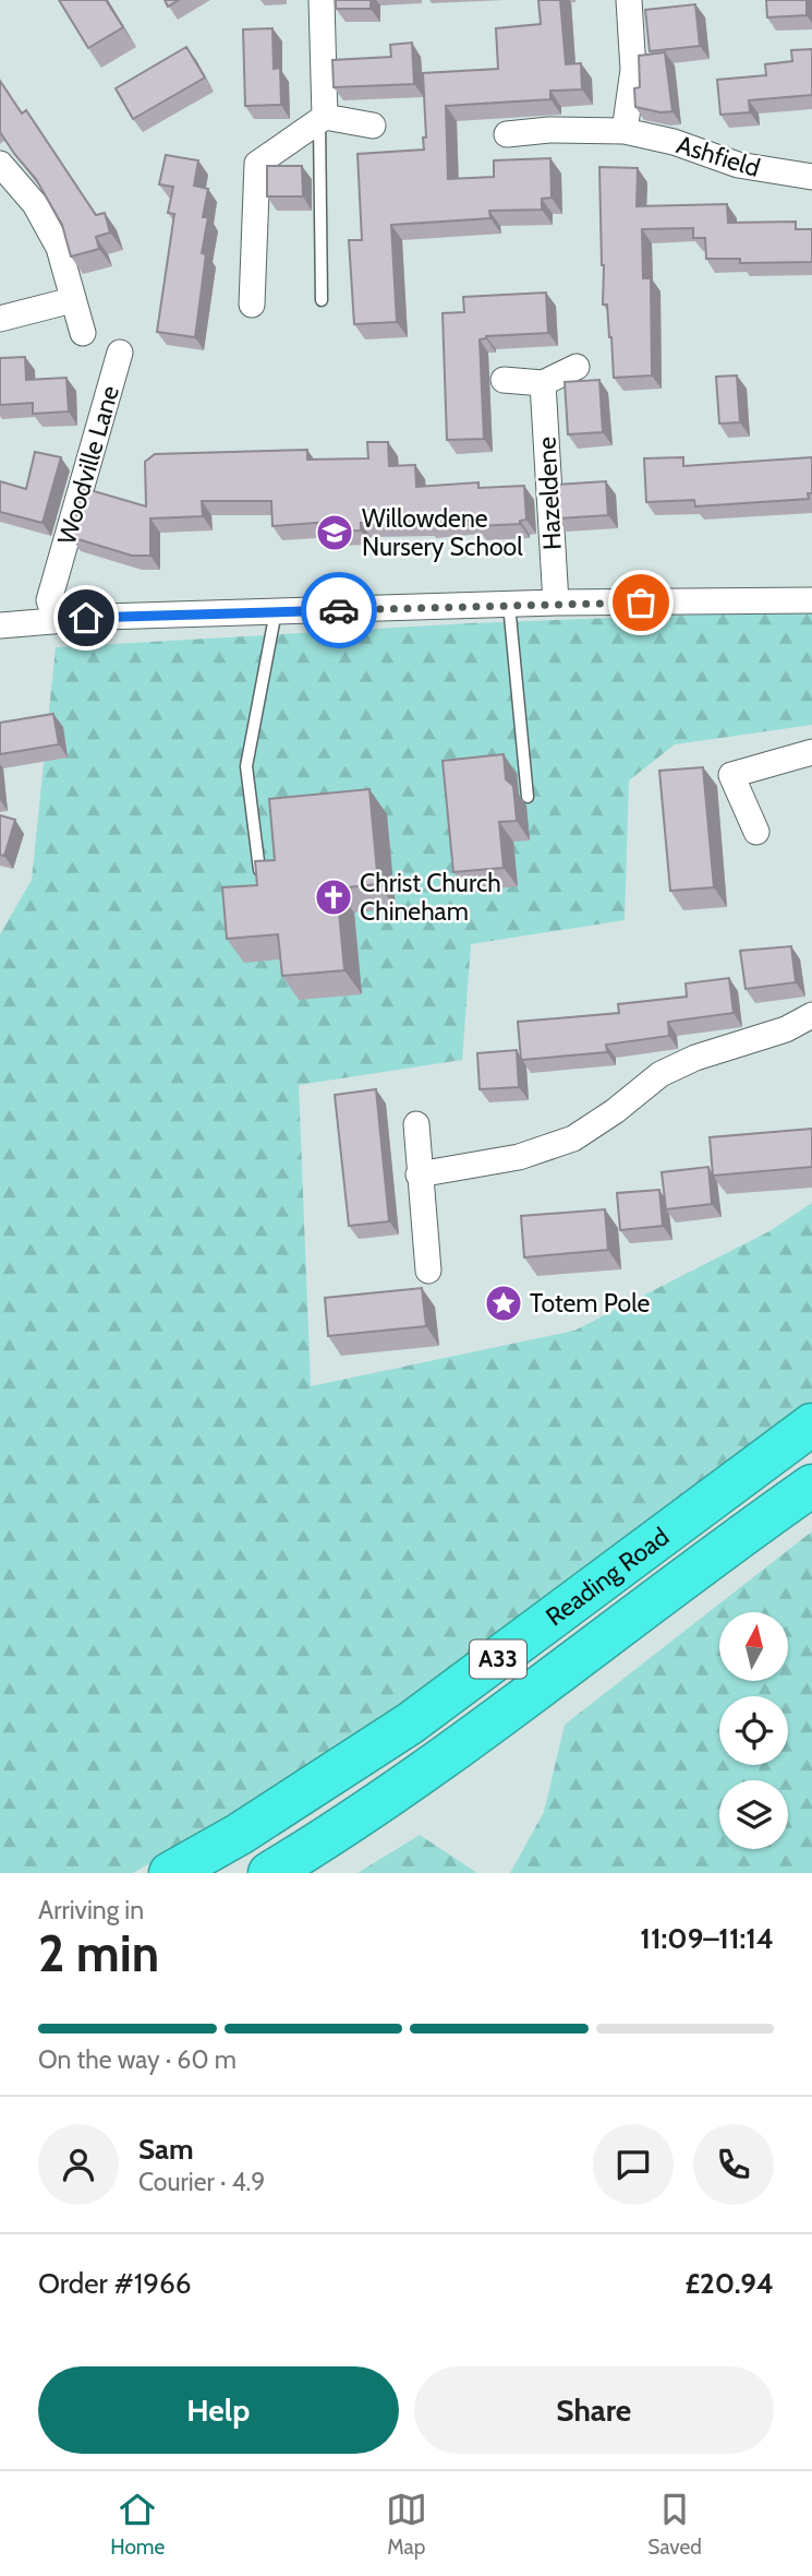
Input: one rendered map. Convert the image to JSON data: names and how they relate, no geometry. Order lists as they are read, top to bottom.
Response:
{
  "streets": {
    "highway": ["Reading Road", "A33"],
    "street": ["Ashfield", "Woodville Lane", "Hazeldene"]
  },
  "places": {
    "school or university": ["Willowdene Nursery School"],
    "church": ["Christ Church Chineham"],
    "place": ["Totem Pole"]
  },
  "north": "top",
  "page": {
    "heading": ["2 min", "Arriving in", "11:09–11:14"],
    "panel": [
      "Sam",
      "Courier · 4.9",
      "Order #1966",
      "£20.94"
    ],
    "bar": "On the way · 60 m",
    "buttons": ["Help", "Share"],
    "tabs": ["Home", "Map", "Saved"]
  }
}
